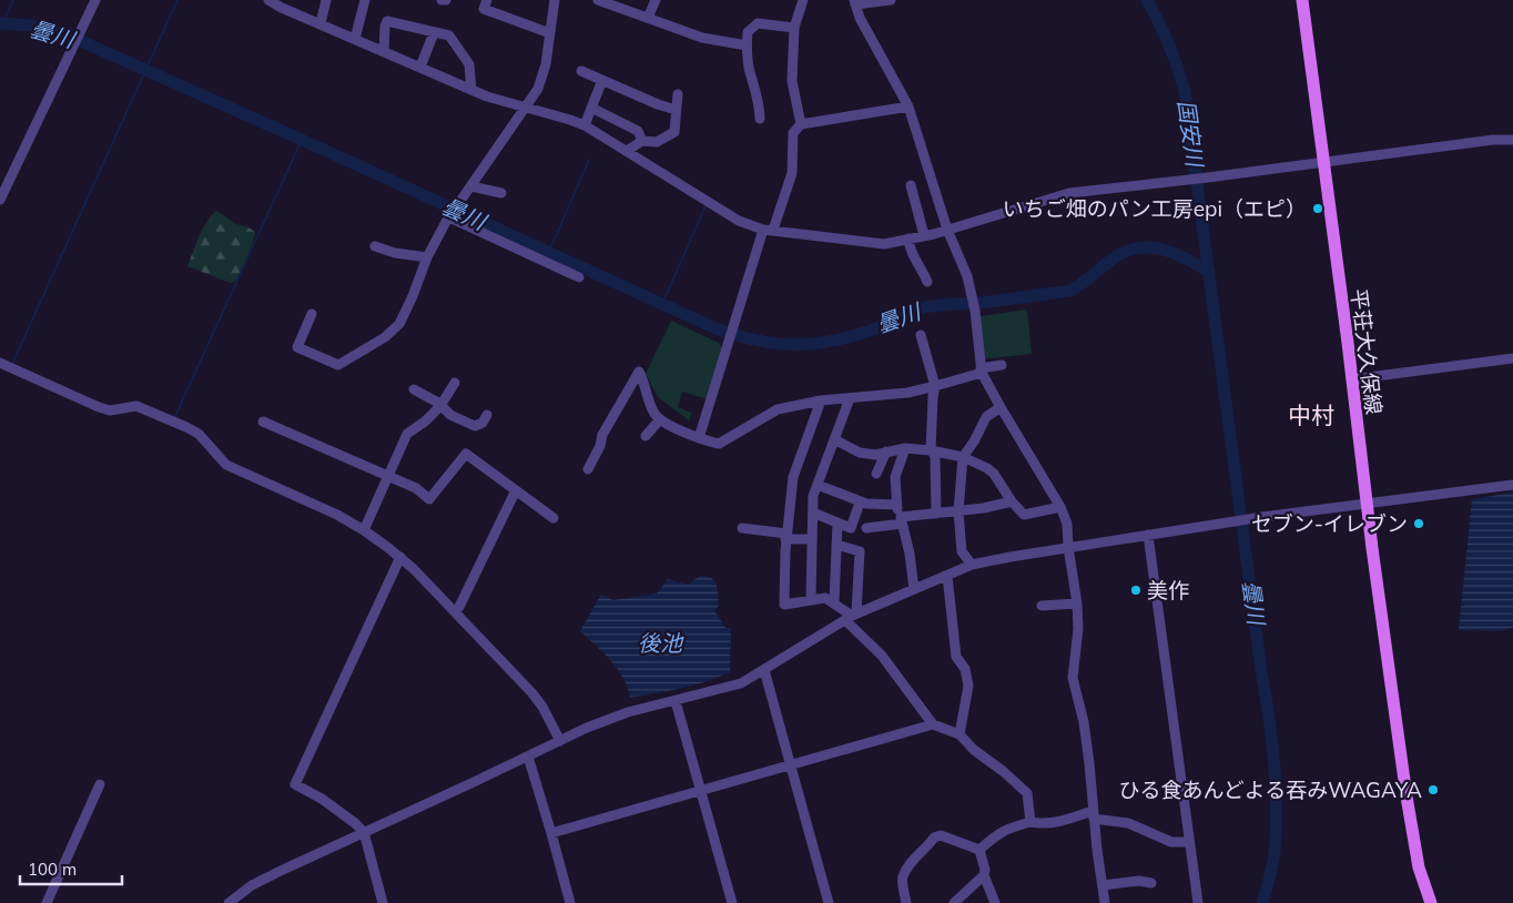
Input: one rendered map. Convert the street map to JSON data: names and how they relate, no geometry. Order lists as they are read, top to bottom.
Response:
{
  "streets": {
    "main road": ["平荘大久保線"]
  },
  "districts": ["中村"],
  "water": ["曇川", "国安川", "後池"],
  "places": [
    "いちご畑のパン工房epi（エピ）",
    "セブン-イレブン",
    "美作",
    "ひる食あんどよる吞みWAGAYA"
  ],
  "scale_bar": "100 m"
}
